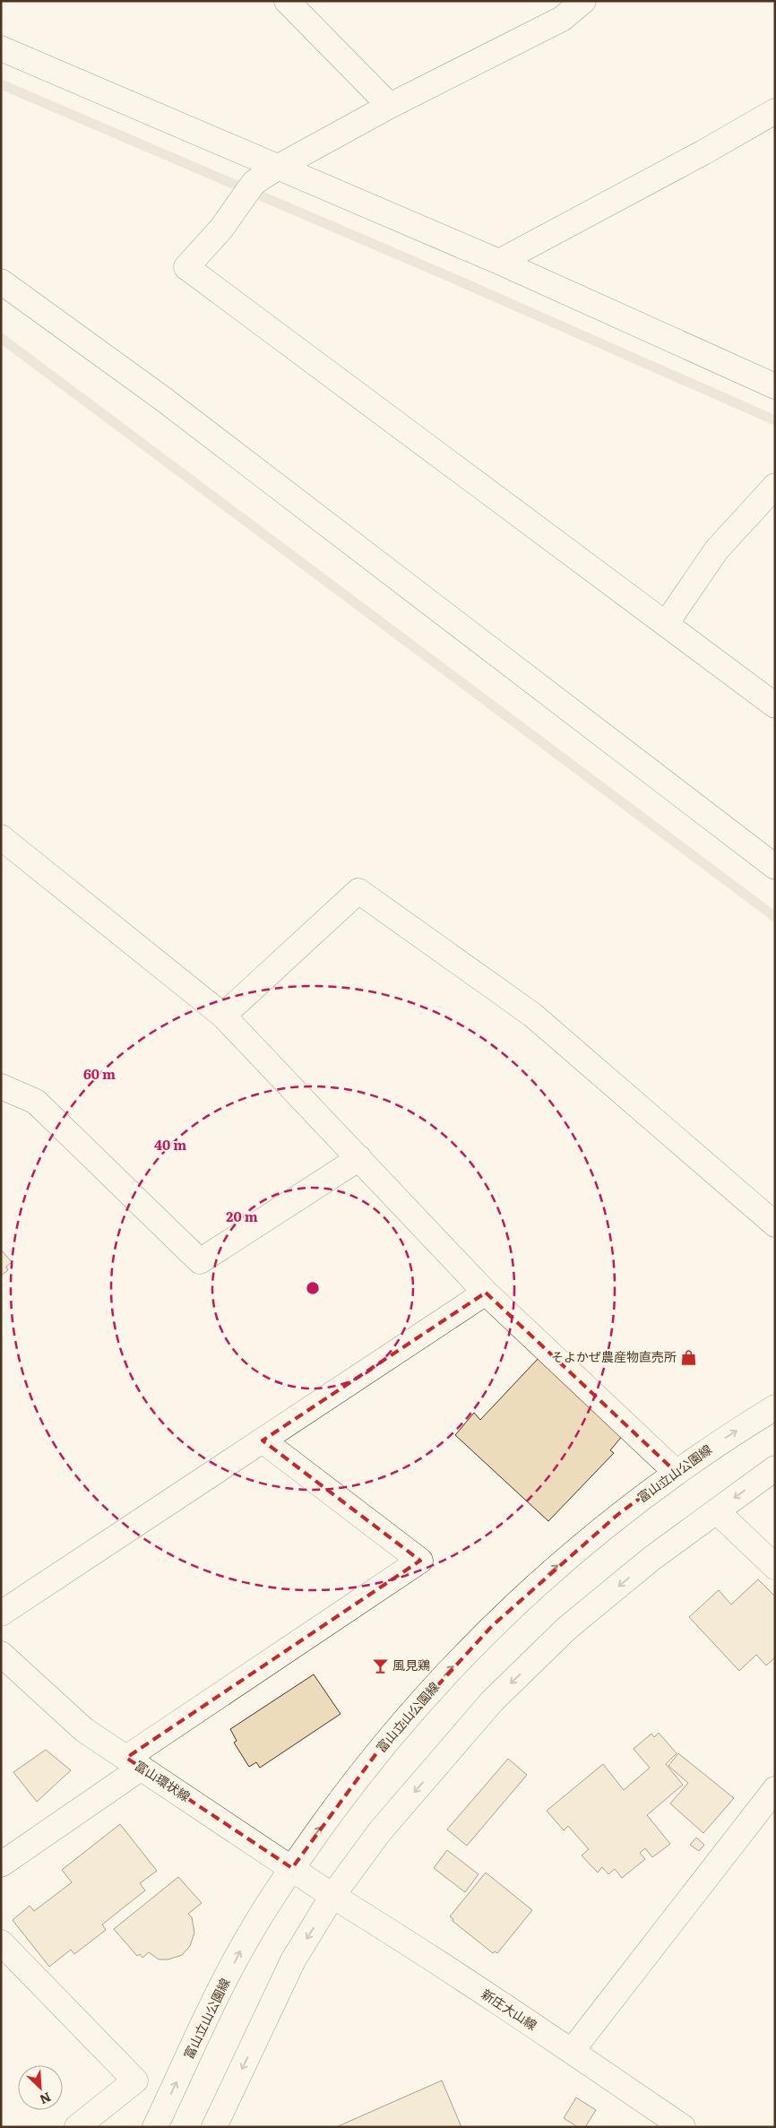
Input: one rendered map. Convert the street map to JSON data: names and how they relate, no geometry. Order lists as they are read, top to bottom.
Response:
{
  "streets": {
    "street": ["富山立山公園線", "富山環状線", "新庄大山線"]
  },
  "crossings": [
    ["富山立山公園線", "富山環状線"],
    ["富山環状線", "新庄大山線"]
  ],
  "places": {
    "shop": ["そよかぜ農産物直売所"],
    "bar": ["風見鶏"]
  },
  "north": "bottom right",
  "rings": ["60 m", "40 m", "20 m"]
}
